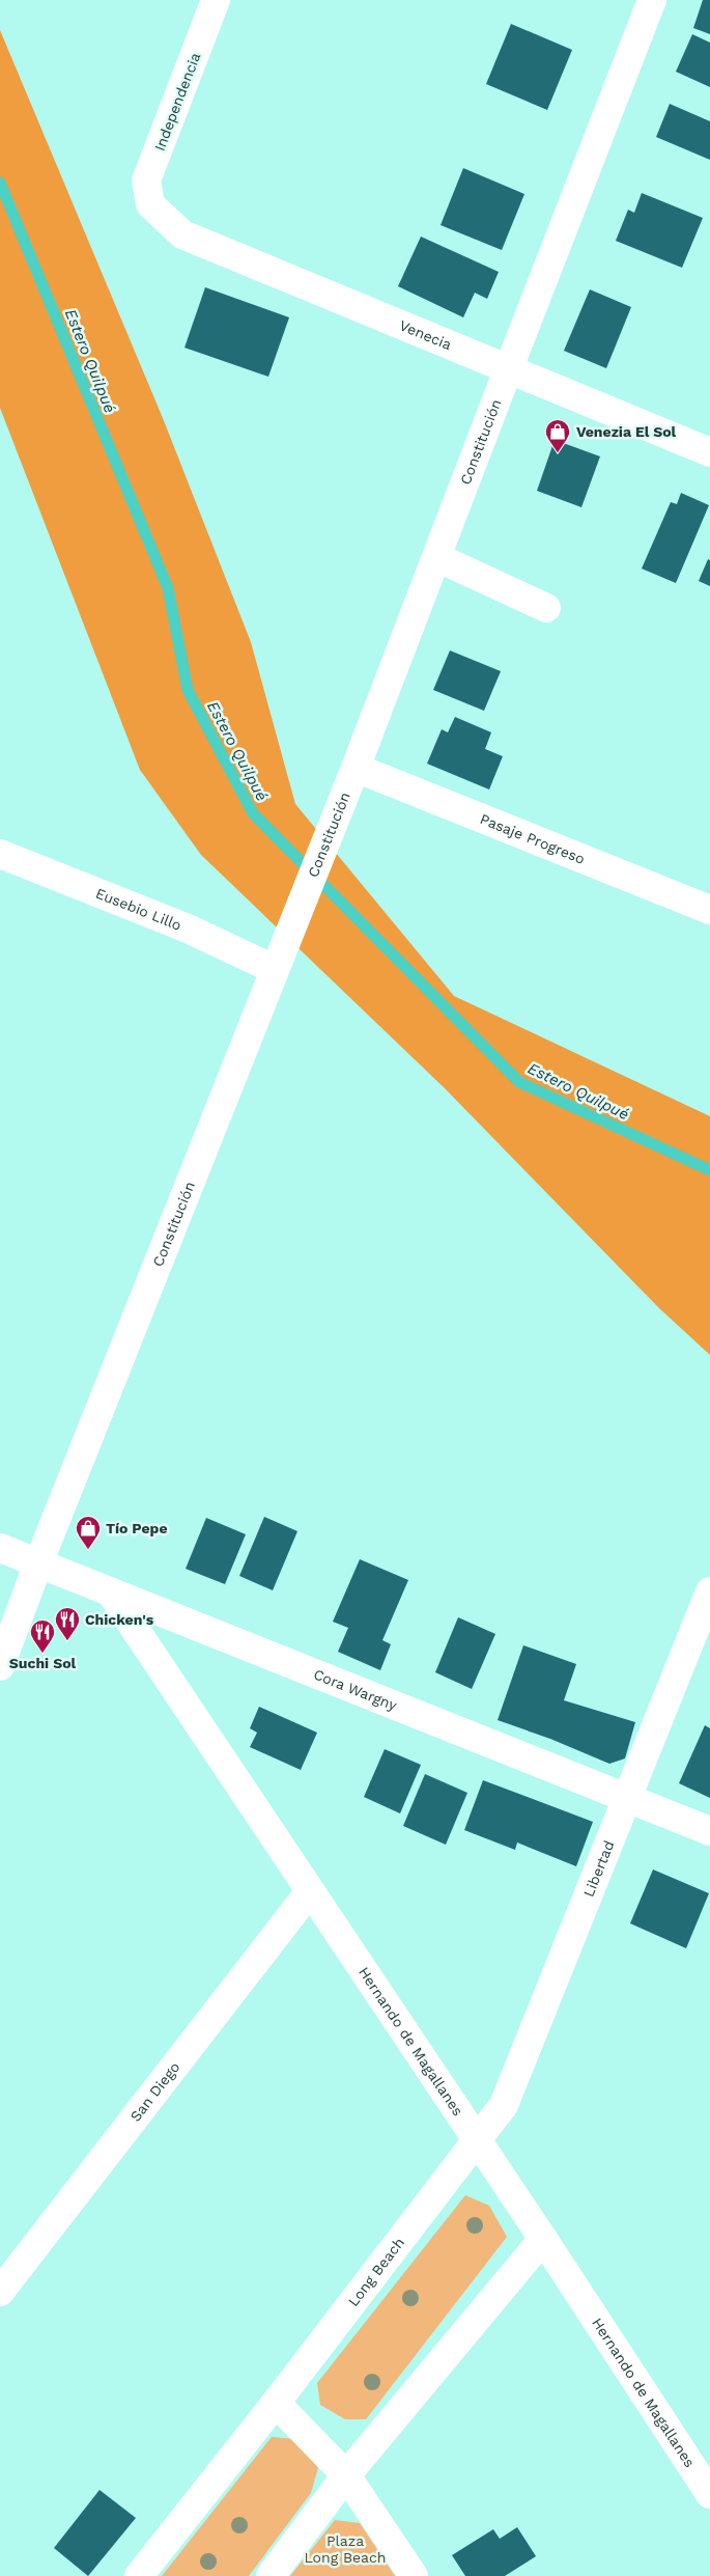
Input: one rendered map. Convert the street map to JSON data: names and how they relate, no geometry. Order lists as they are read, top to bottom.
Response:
{
  "streets": {
    "street": [
      "Independencia",
      "Venecia",
      "Constitución",
      "Pasaje Progreso",
      "Eusebio Lillo",
      "Cora Wargny",
      "Libertad",
      "Hernando de Magallanes",
      "San Diego",
      "Long Beach"
    ]
  },
  "crossings": [
    ["Independencia", "Venecia"],
    ["Venecia", "Constitución"],
    ["Constitución", "Pasaje Progreso"],
    ["Constitución", "Eusebio Lillo"],
    ["Constitución", "Cora Wargny"],
    ["Cora Wargny", "Libertad"],
    ["Cora Wargny", "Hernando de Magallanes"],
    ["Libertad", "Hernando de Magallanes"],
    ["Libertad", "Long Beach"],
    ["Hernando de Magallanes", "San Diego"],
    ["Hernando de Magallanes", "Long Beach"]
  ],
  "water": ["Estero Quilpué"],
  "parks": ["Plaza Long Beach"],
  "places": {
    "shop": ["Venezia El Sol", "Tío Pepe"],
    "restaurant": ["Chicken's", "Suchi Sol"]
  }
}
